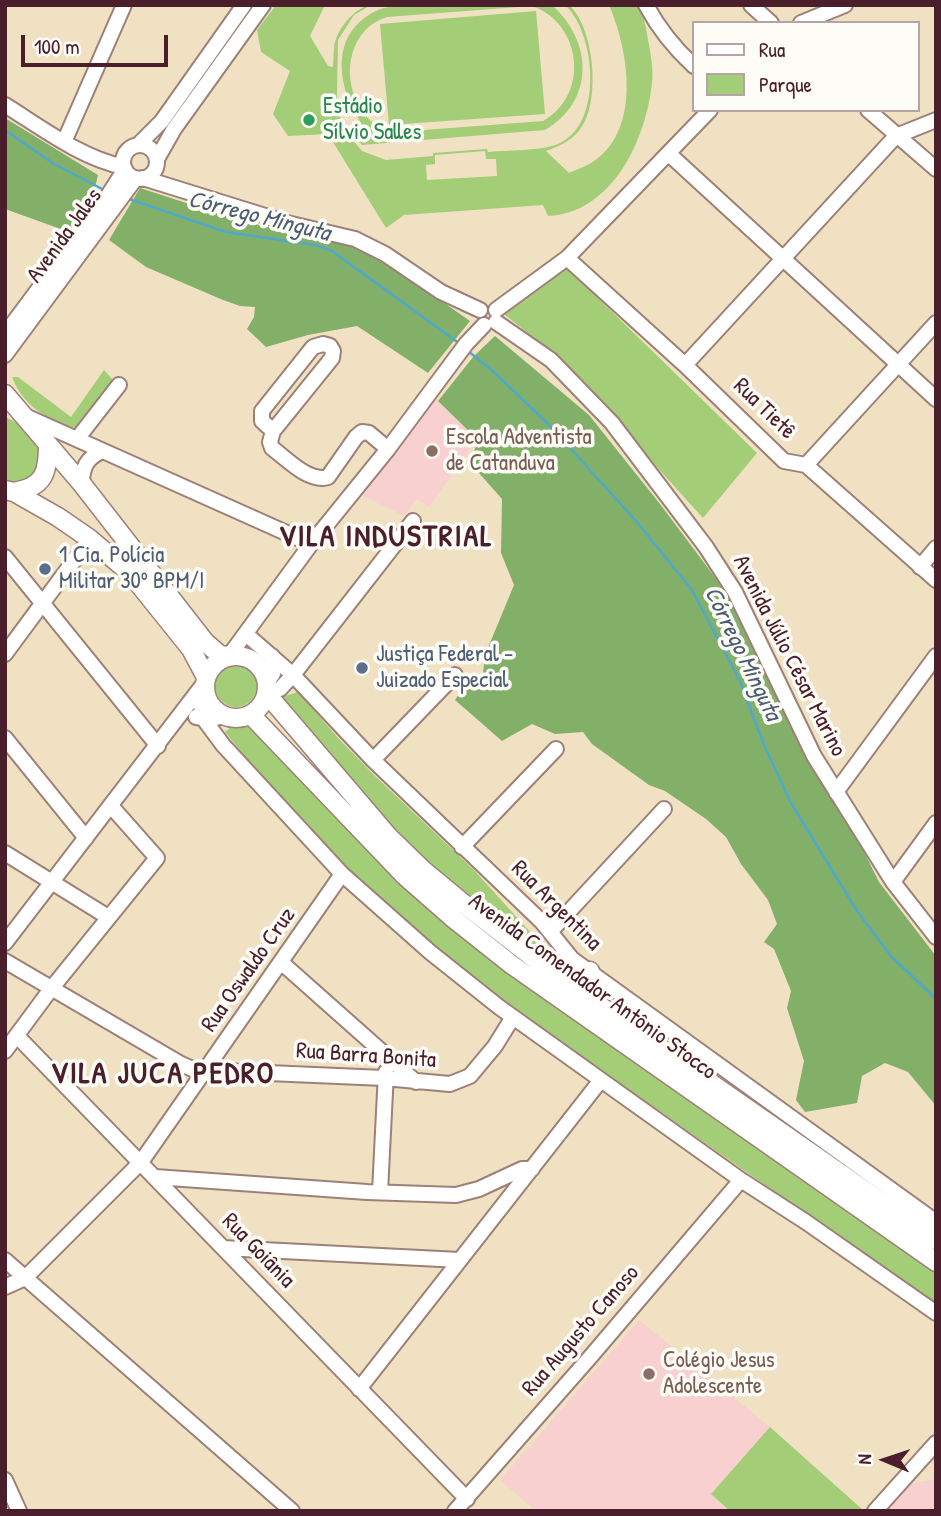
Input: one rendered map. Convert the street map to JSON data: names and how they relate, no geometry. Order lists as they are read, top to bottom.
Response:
{
  "streets": {
    "main road": ["Avenida Comendador Antônio Stocco"],
    "street": [
      "Avenida Jales",
      "Rua Tietê",
      "Avenida Júlio César Marino",
      "Rua Argentina",
      "Rua Oswaldo Cruz",
      "Rua Barra Bonita",
      "Rua Goiânia",
      "Rua Augusto Canoso"
    ]
  },
  "crossings": [
    ["Rua Oswaldo Cruz", "Rua Barra Bonita"],
    ["Rua Oswaldo Cruz", "Rua Goiânia"],
    ["Rua Goiânia", "Rua Augusto Canoso"]
  ],
  "districts": ["VILA INDUSTRIAL", "VILA JUCA PEDRO"],
  "water": ["Córrego Minguta"],
  "places": [
    "Estádio Sílvio Salles",
    "Escola Adventista de Catanduva",
    "1 Cia. Polícia Militar 30º BPM/I",
    "Justiça Federal - Juizado Especial",
    "Colégio Jesus Adolescente"
  ],
  "legend": ["Rua", "Parque"],
  "scale_bar": "100 m",
  "north": "left"
}
